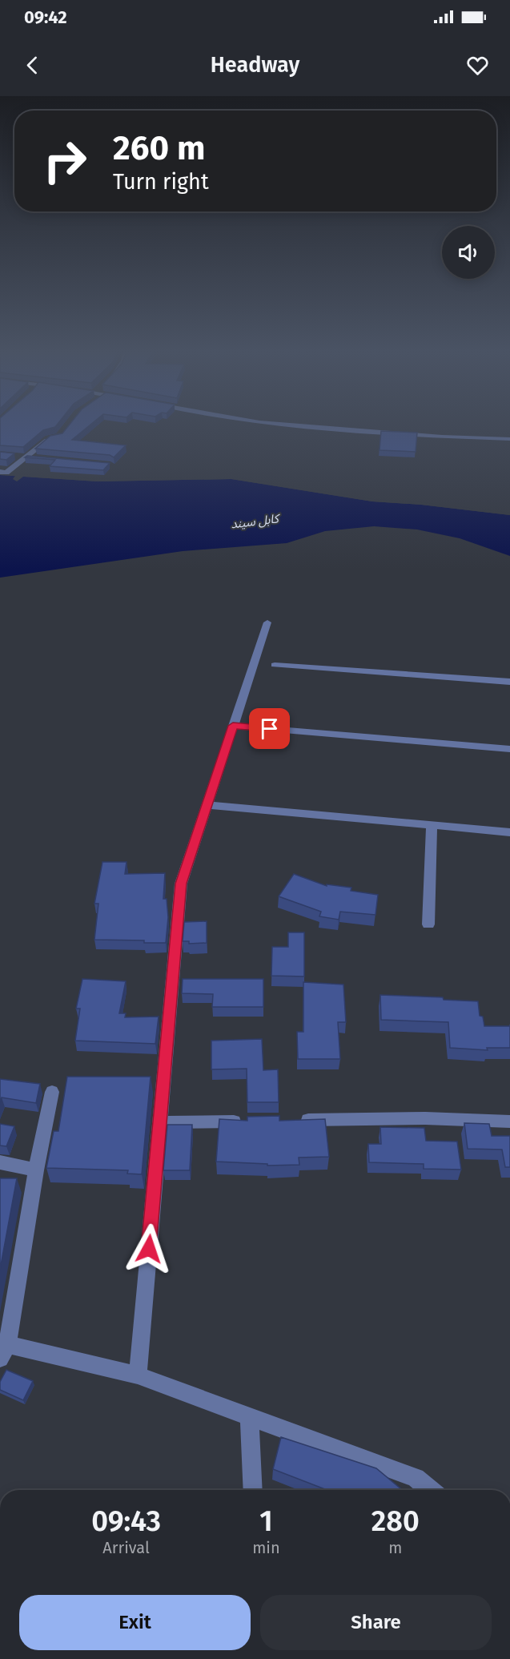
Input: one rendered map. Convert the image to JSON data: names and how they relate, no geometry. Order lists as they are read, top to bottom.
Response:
{
  "water": ["کابل سيند"],
  "page": {
    "status": "09:42",
    "header": "Headway",
    "turn": ["260 m", "Turn right"],
    "eta": [
      "09:43",
      "Arrival",
      "1",
      "min",
      "280",
      "m"
    ],
    "buttons": ["Exit", "Share"]
  }
}
